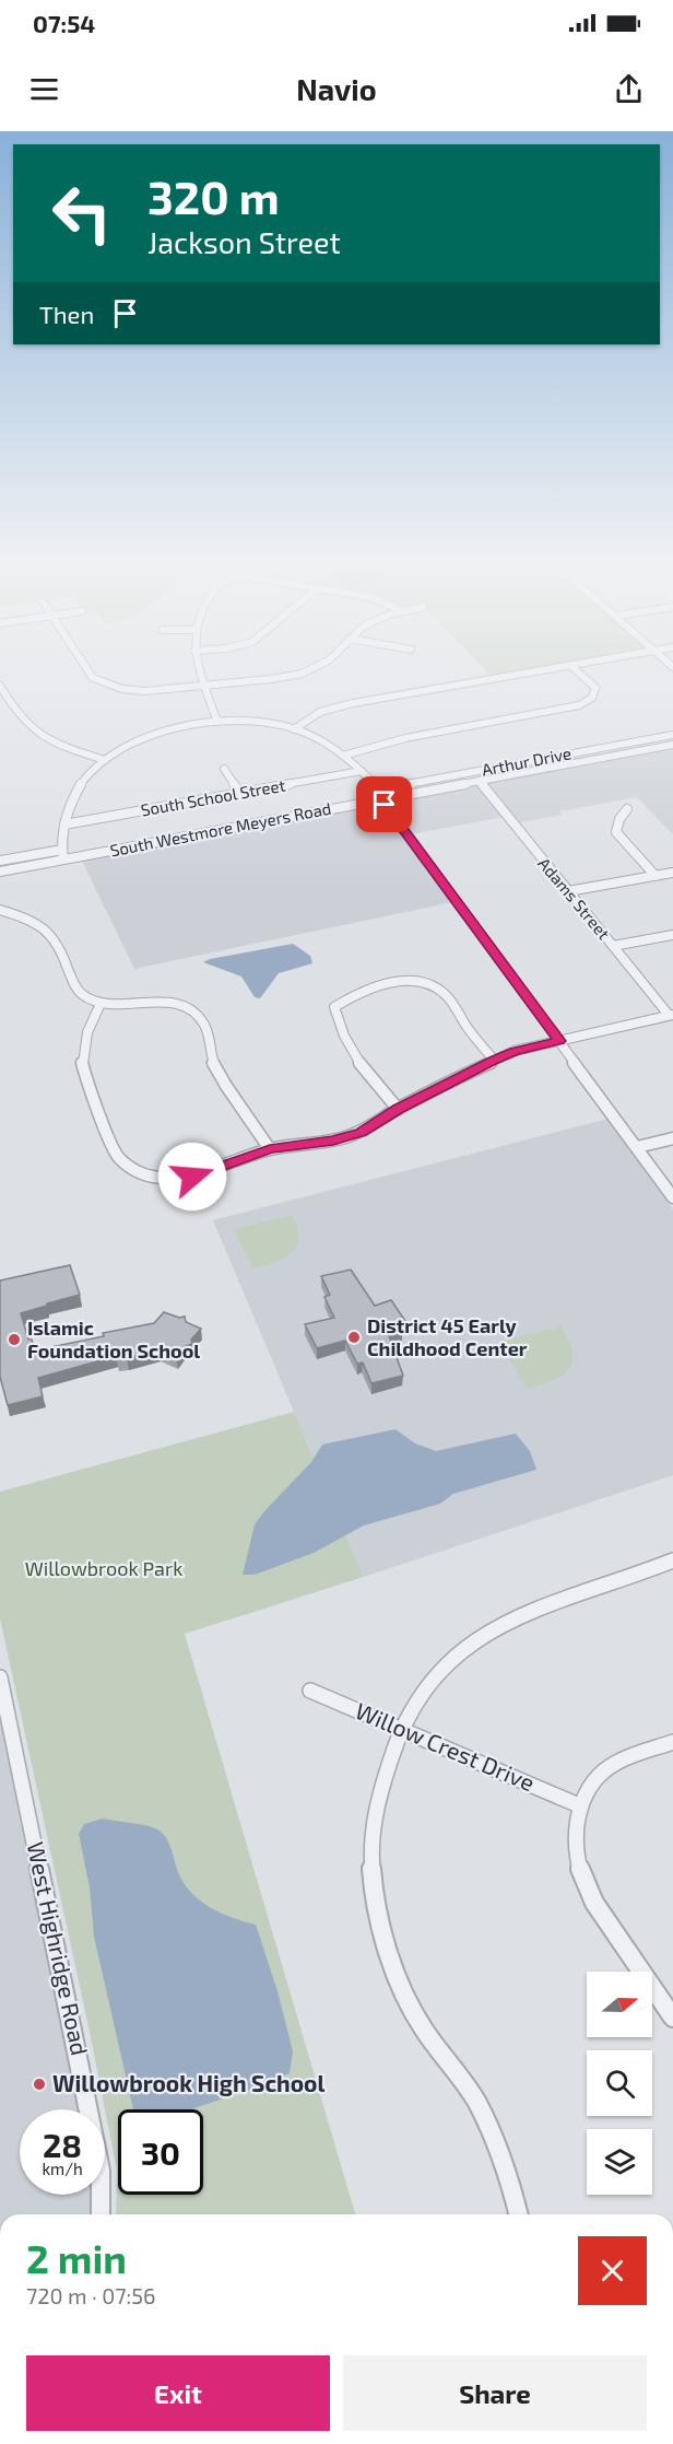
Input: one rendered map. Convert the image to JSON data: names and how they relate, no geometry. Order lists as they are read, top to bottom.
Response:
{
  "streets": {
    "street": [
      "Arthur Drive",
      "South School Street",
      "South Westmore Meyers Road",
      "Adams Street",
      "Willow Crest Drive",
      "West Highridge Road"
    ]
  },
  "crossings": [
    ["Arthur Drive", "South Westmore Meyers Road"],
    ["South Westmore Meyers Road", "Adams Street"]
  ],
  "parks": ["Willowbrook Park"],
  "places": ["District 45 Early Childhood Center", "Islamic Foundation School", "Willowbrook High School"],
  "north": "right",
  "page": {
    "status": "07:54",
    "header": "Navio",
    "turn": ["320 m", "Jackson Street"],
    "then": "Then",
    "speed": "28 km/h",
    "limit": "30",
    "heading": ["2 min", "720 m · 07:56"],
    "buttons": ["Exit", "Share"]
  }
}
